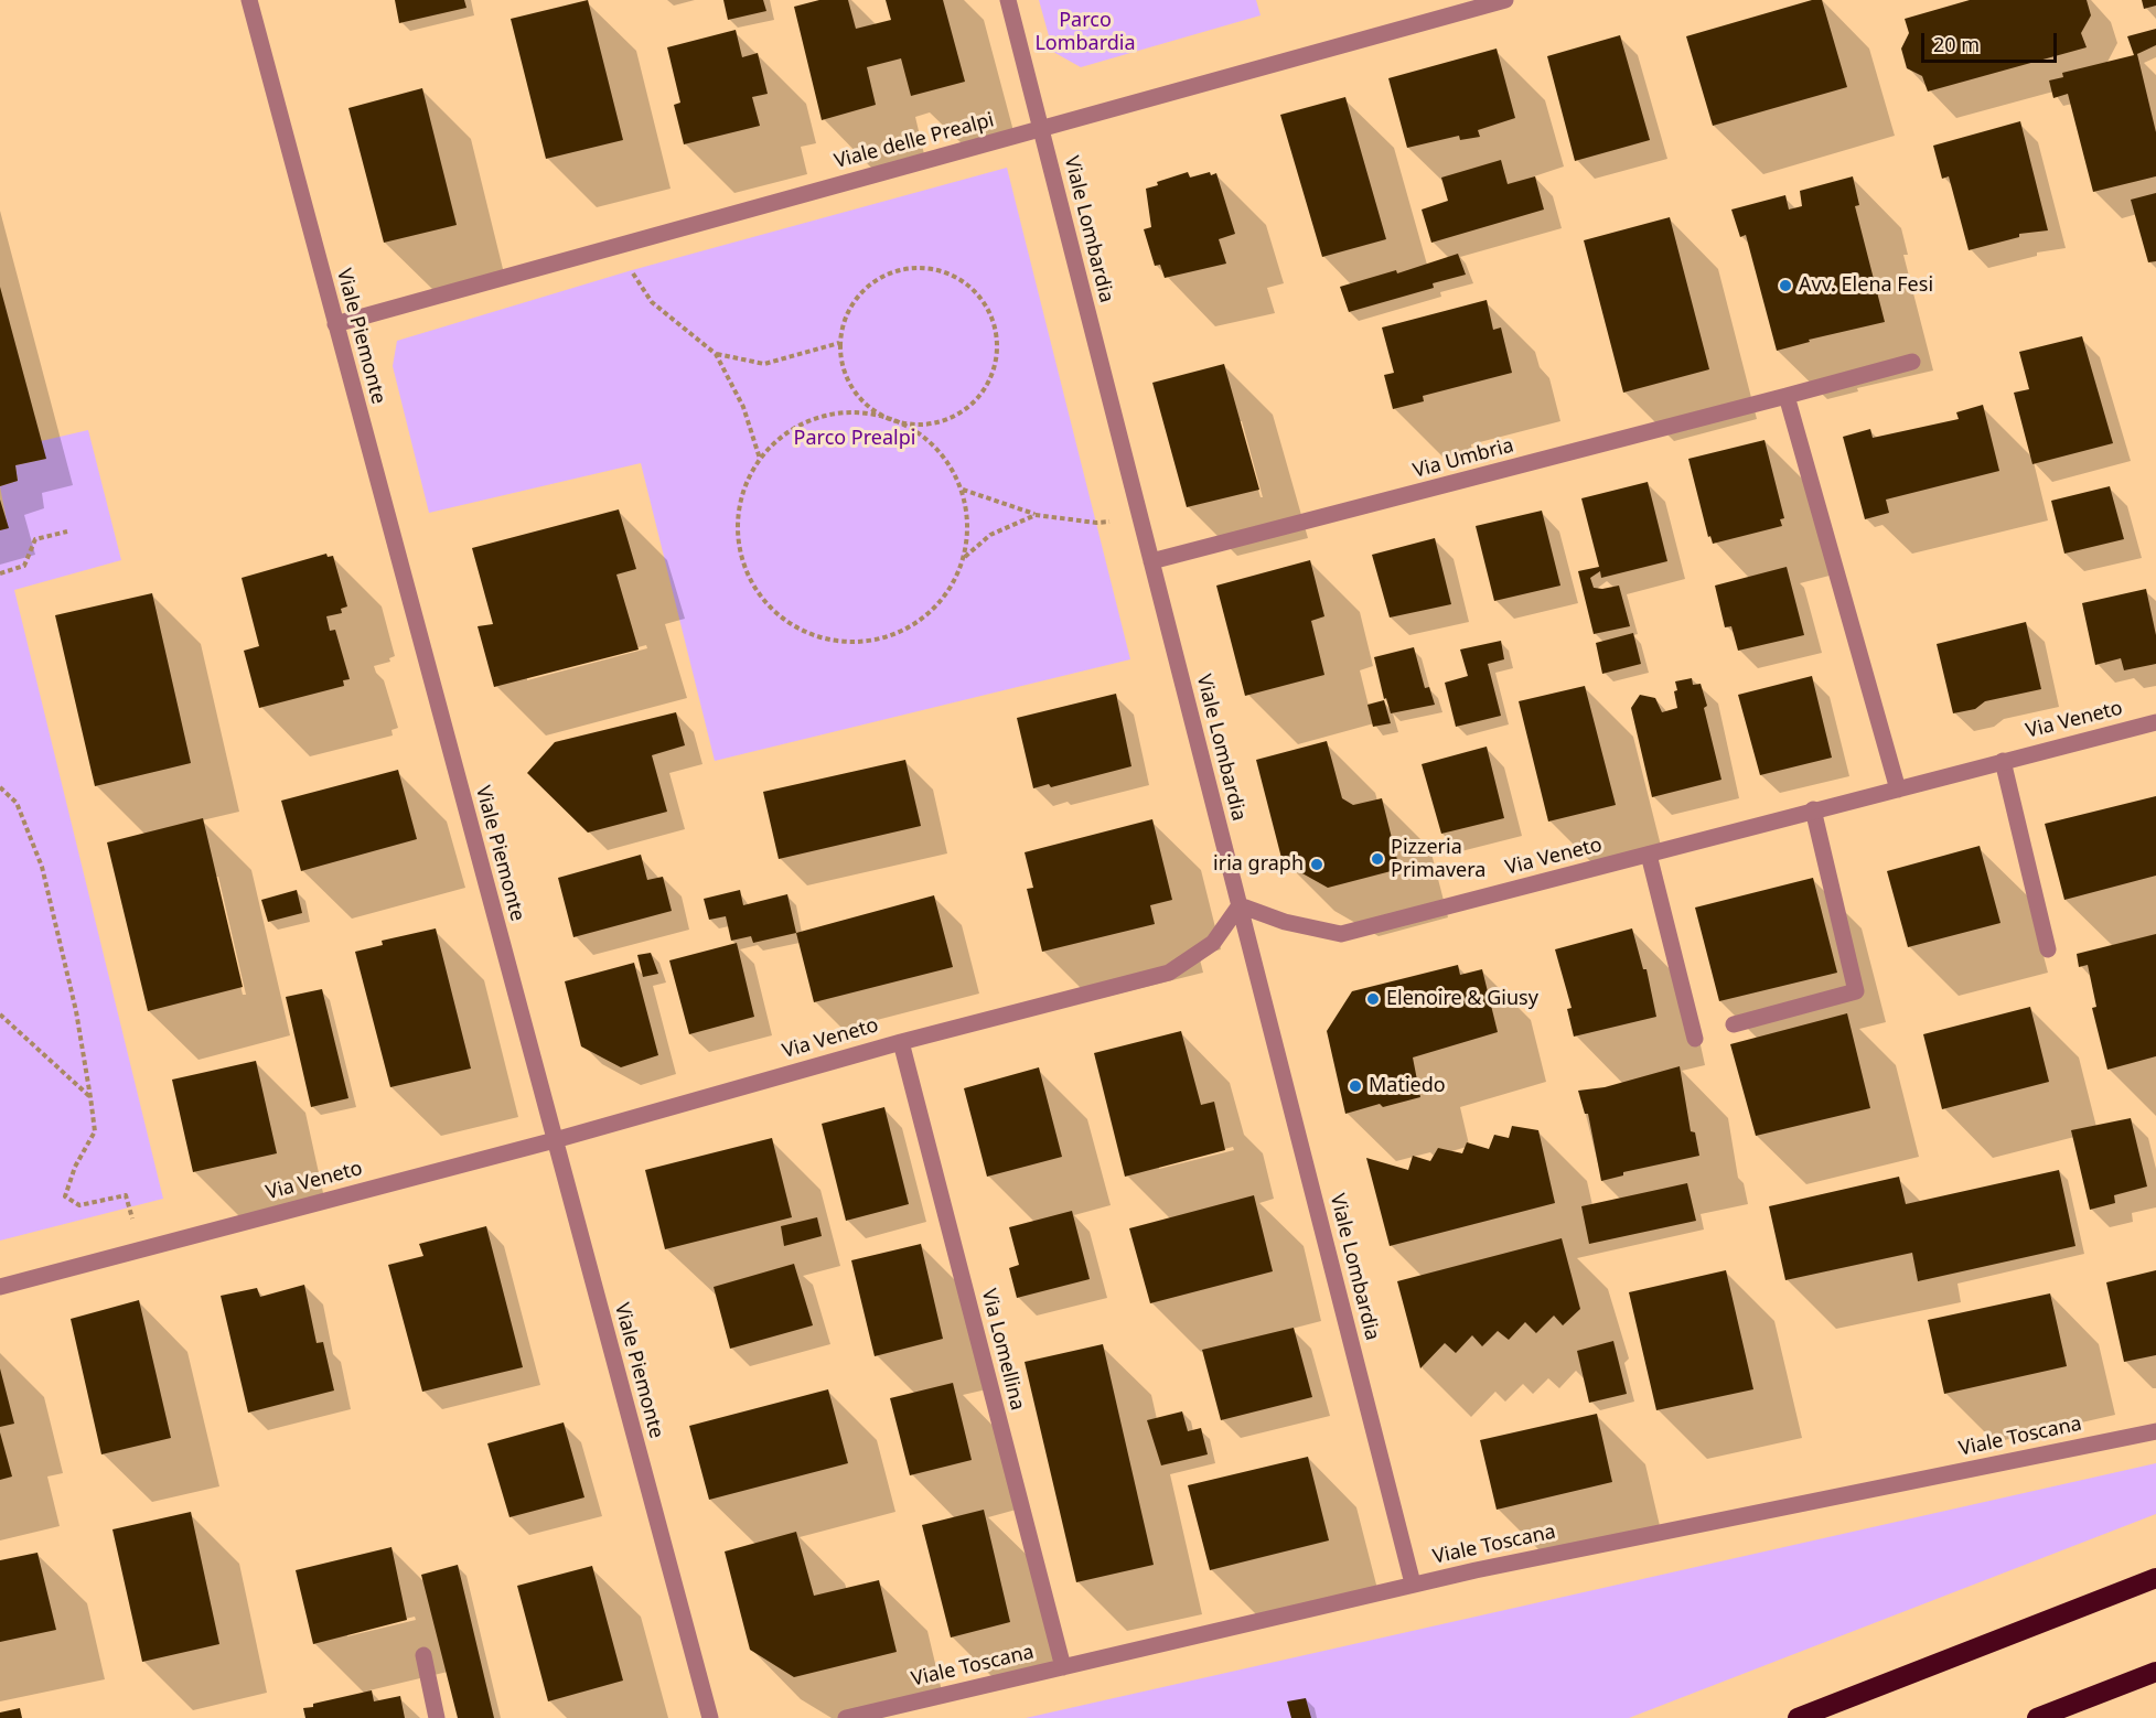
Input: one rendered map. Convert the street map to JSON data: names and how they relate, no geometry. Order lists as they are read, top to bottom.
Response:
{
  "streets": {
    "street": [
      "Viale delle Prealpi",
      "Viale Lombardia",
      "Viale Piemonte",
      "Via Umbria",
      "Via Veneto",
      "Via Lomellina",
      "Viale Toscana"
    ]
  },
  "crossings": [
    ["Viale delle Prealpi", "Viale Lombardia"],
    ["Viale delle Prealpi", "Viale Piemonte"],
    ["Viale Lombardia", "Via Umbria"],
    ["Viale Lombardia", "Via Veneto"],
    ["Viale Lombardia", "Viale Toscana"],
    ["Viale Piemonte", "Via Veneto"],
    ["Via Veneto", "Via Lomellina"],
    ["Via Lomellina", "Viale Toscana"]
  ],
  "parks": ["Parco Lombardia", "Parco Prealpi"],
  "places": [
    "Avv. Elena Fesi",
    "Pizzeria Primavera",
    "iria graph",
    "Elenoire & Giusy",
    "Matiedo"
  ],
  "scale_bar": "20 m"
}
